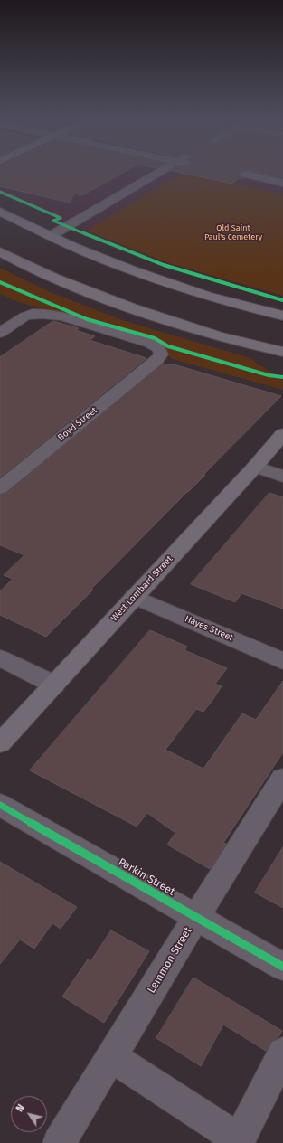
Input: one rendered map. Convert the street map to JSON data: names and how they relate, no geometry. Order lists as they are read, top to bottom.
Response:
{
  "streets": {
    "main road": ["West Lombard Street"],
    "street": [
      "Boyd Street",
      "Hayes Street",
      "Parkin Street",
      "Lemmon Street"
    ]
  },
  "crossings": [
    ["West Lombard Street", "Hayes Street"],
    ["Parkin Street", "Lemmon Street"]
  ],
  "parks": ["Old Saint Paul's Cemetery"],
  "north": "top left"
}
